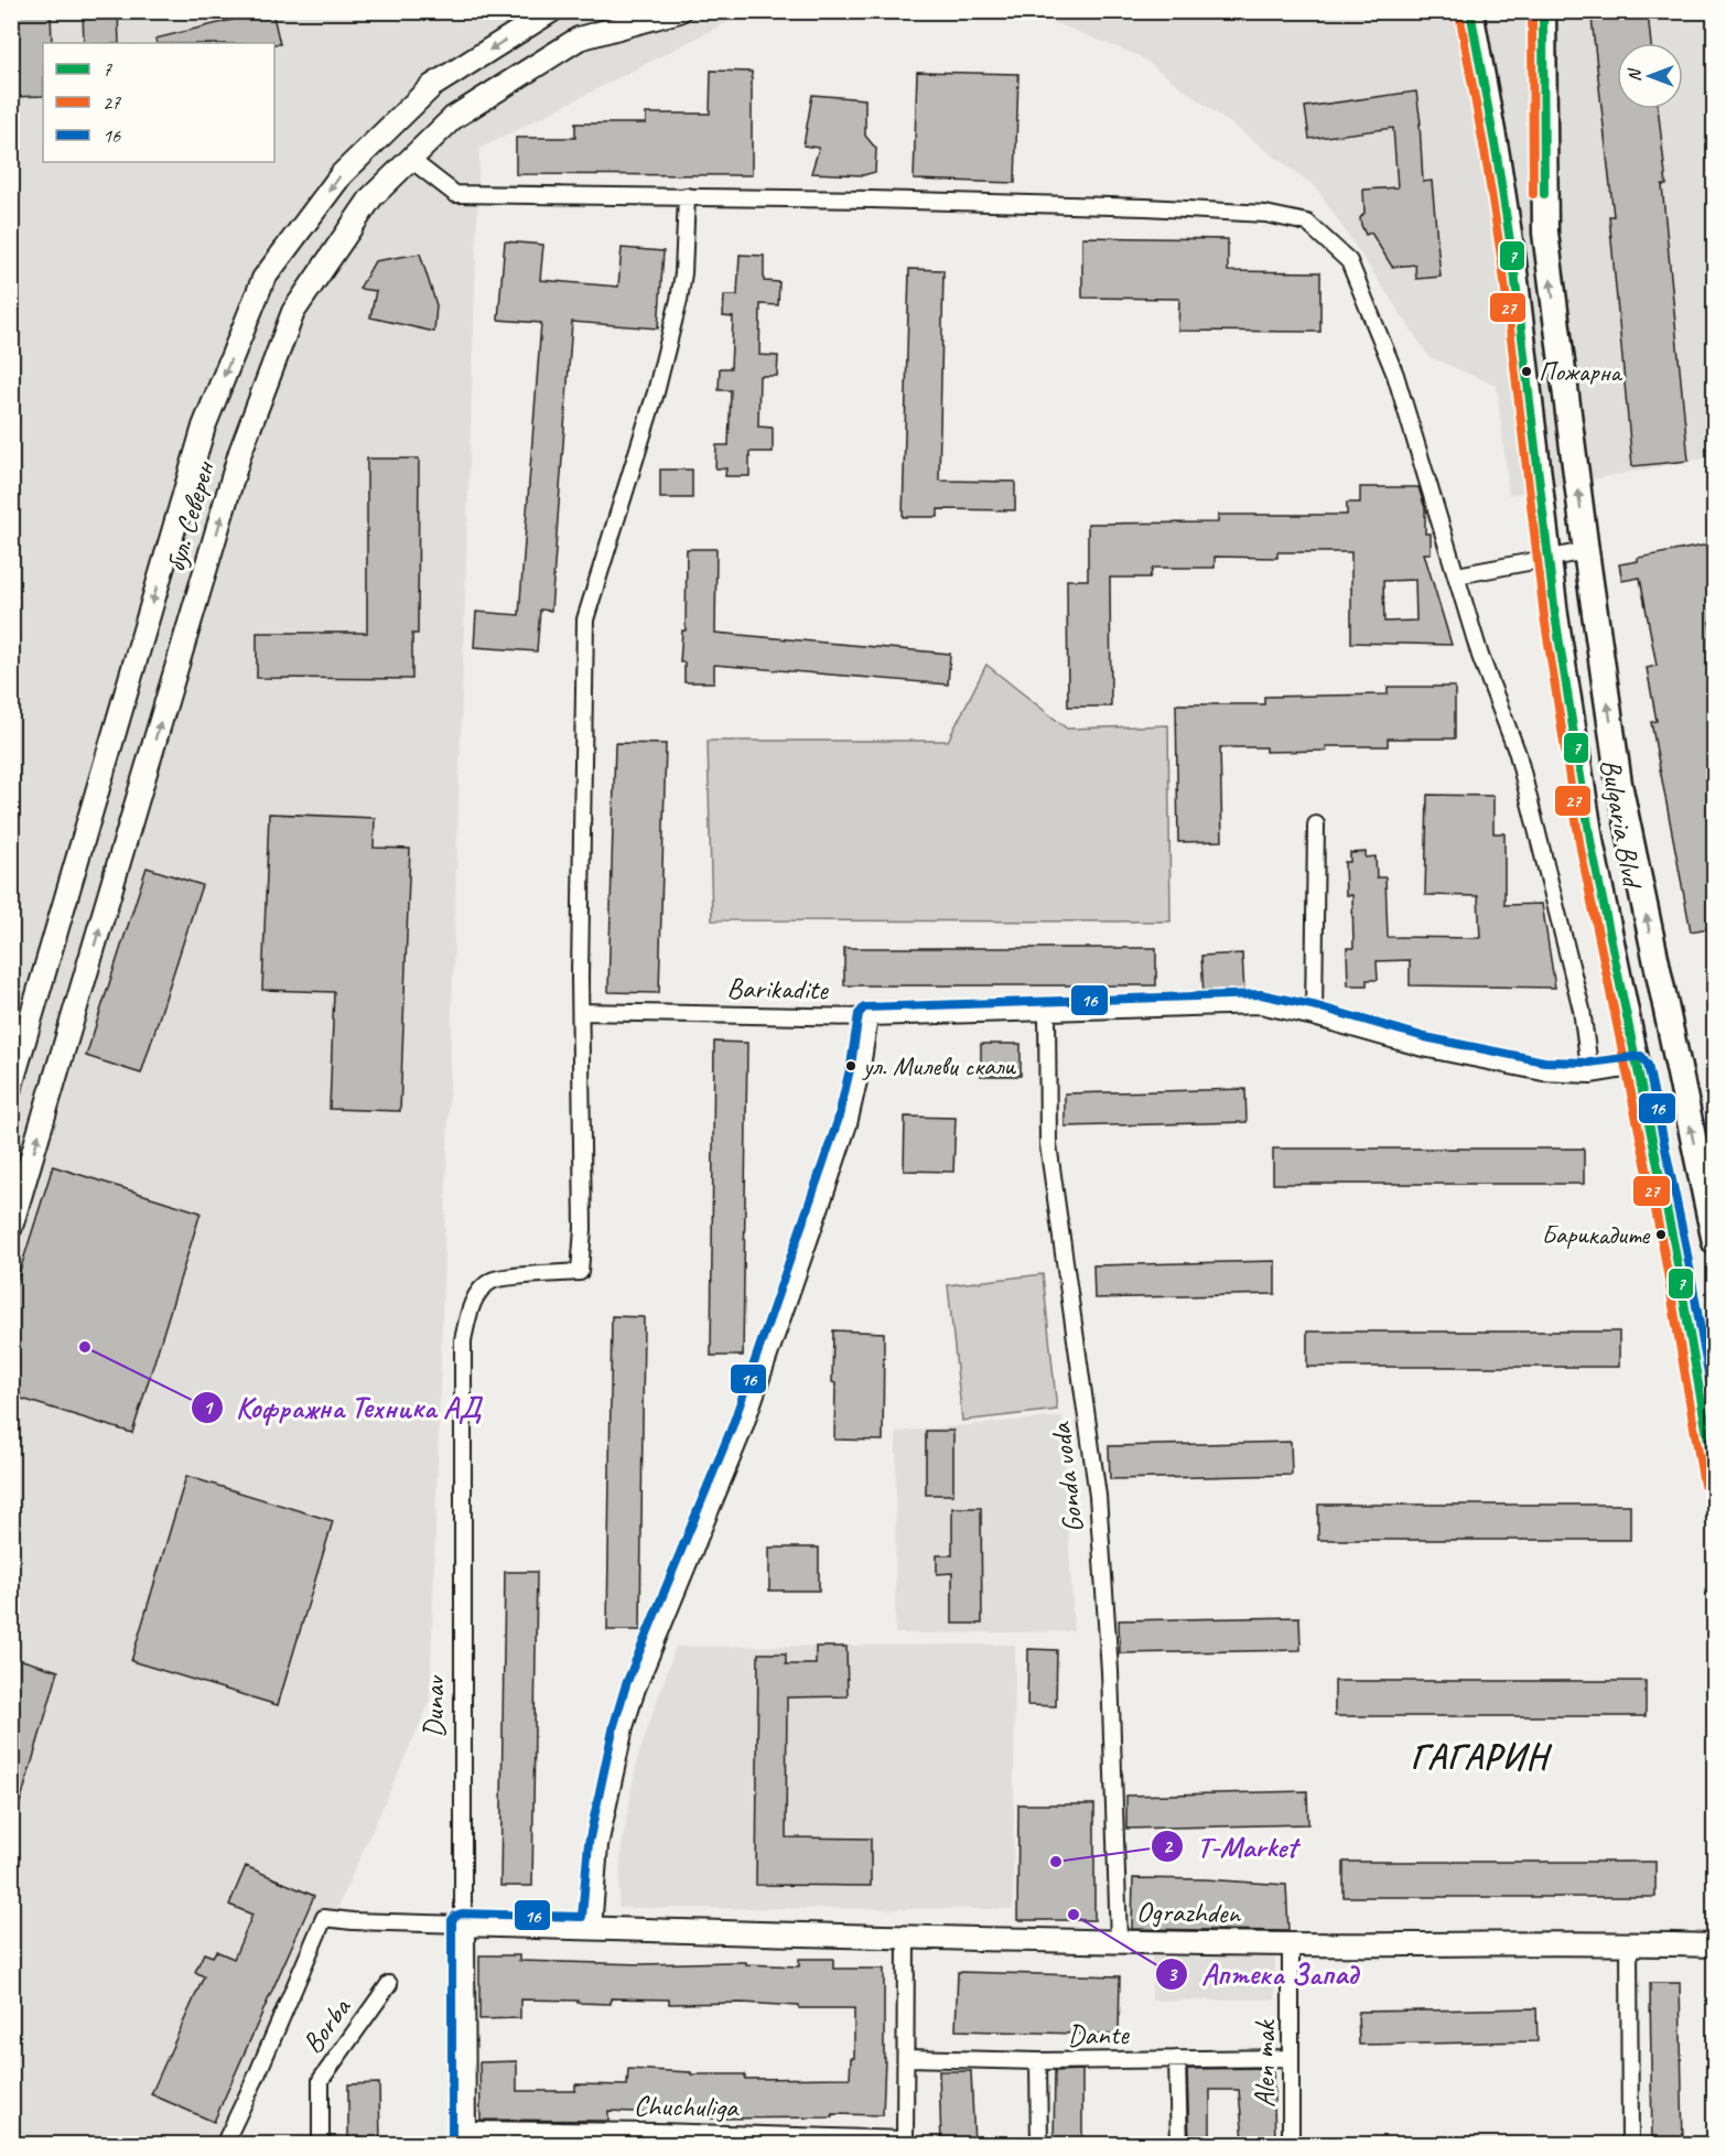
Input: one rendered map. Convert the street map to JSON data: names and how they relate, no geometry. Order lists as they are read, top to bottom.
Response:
{
  "streets": {
    "main road": [
      "бул. Северен",
      "Bulgaria Blvd",
      "Dunav",
      "Ograzhden"
    ],
    "street": [
      "Barikadite",
      "Gonda voda",
      "Borba",
      "Dante",
      "Alen mak",
      "Chuchuliga"
    ]
  },
  "crossings": [
    ["Bulgaria Blvd", "Barikadite"],
    ["Barikadite", "Gonda voda"],
    ["Barikadite", "Dunav"],
    ["Gonda voda", "Ograzhden"],
    ["Dunav", "Ograzhden"],
    ["Dunav", "Chuchuliga"],
    ["Ograzhden", "Alen mak"],
    ["Dante", "Alen mak"]
  ],
  "districts": ["ГАГАРИН"],
  "places": [
    "Пожарна",
    "ул. Милеви скали",
    "Барикадите",
    "Кофражна Техника АД",
    "T-Market",
    "Аптека Запад"
  ],
  "lines": ["transit line 7", "transit line 27", "transit line 16"],
  "legend": ["7", "27", "16"],
  "north": "left"
}
